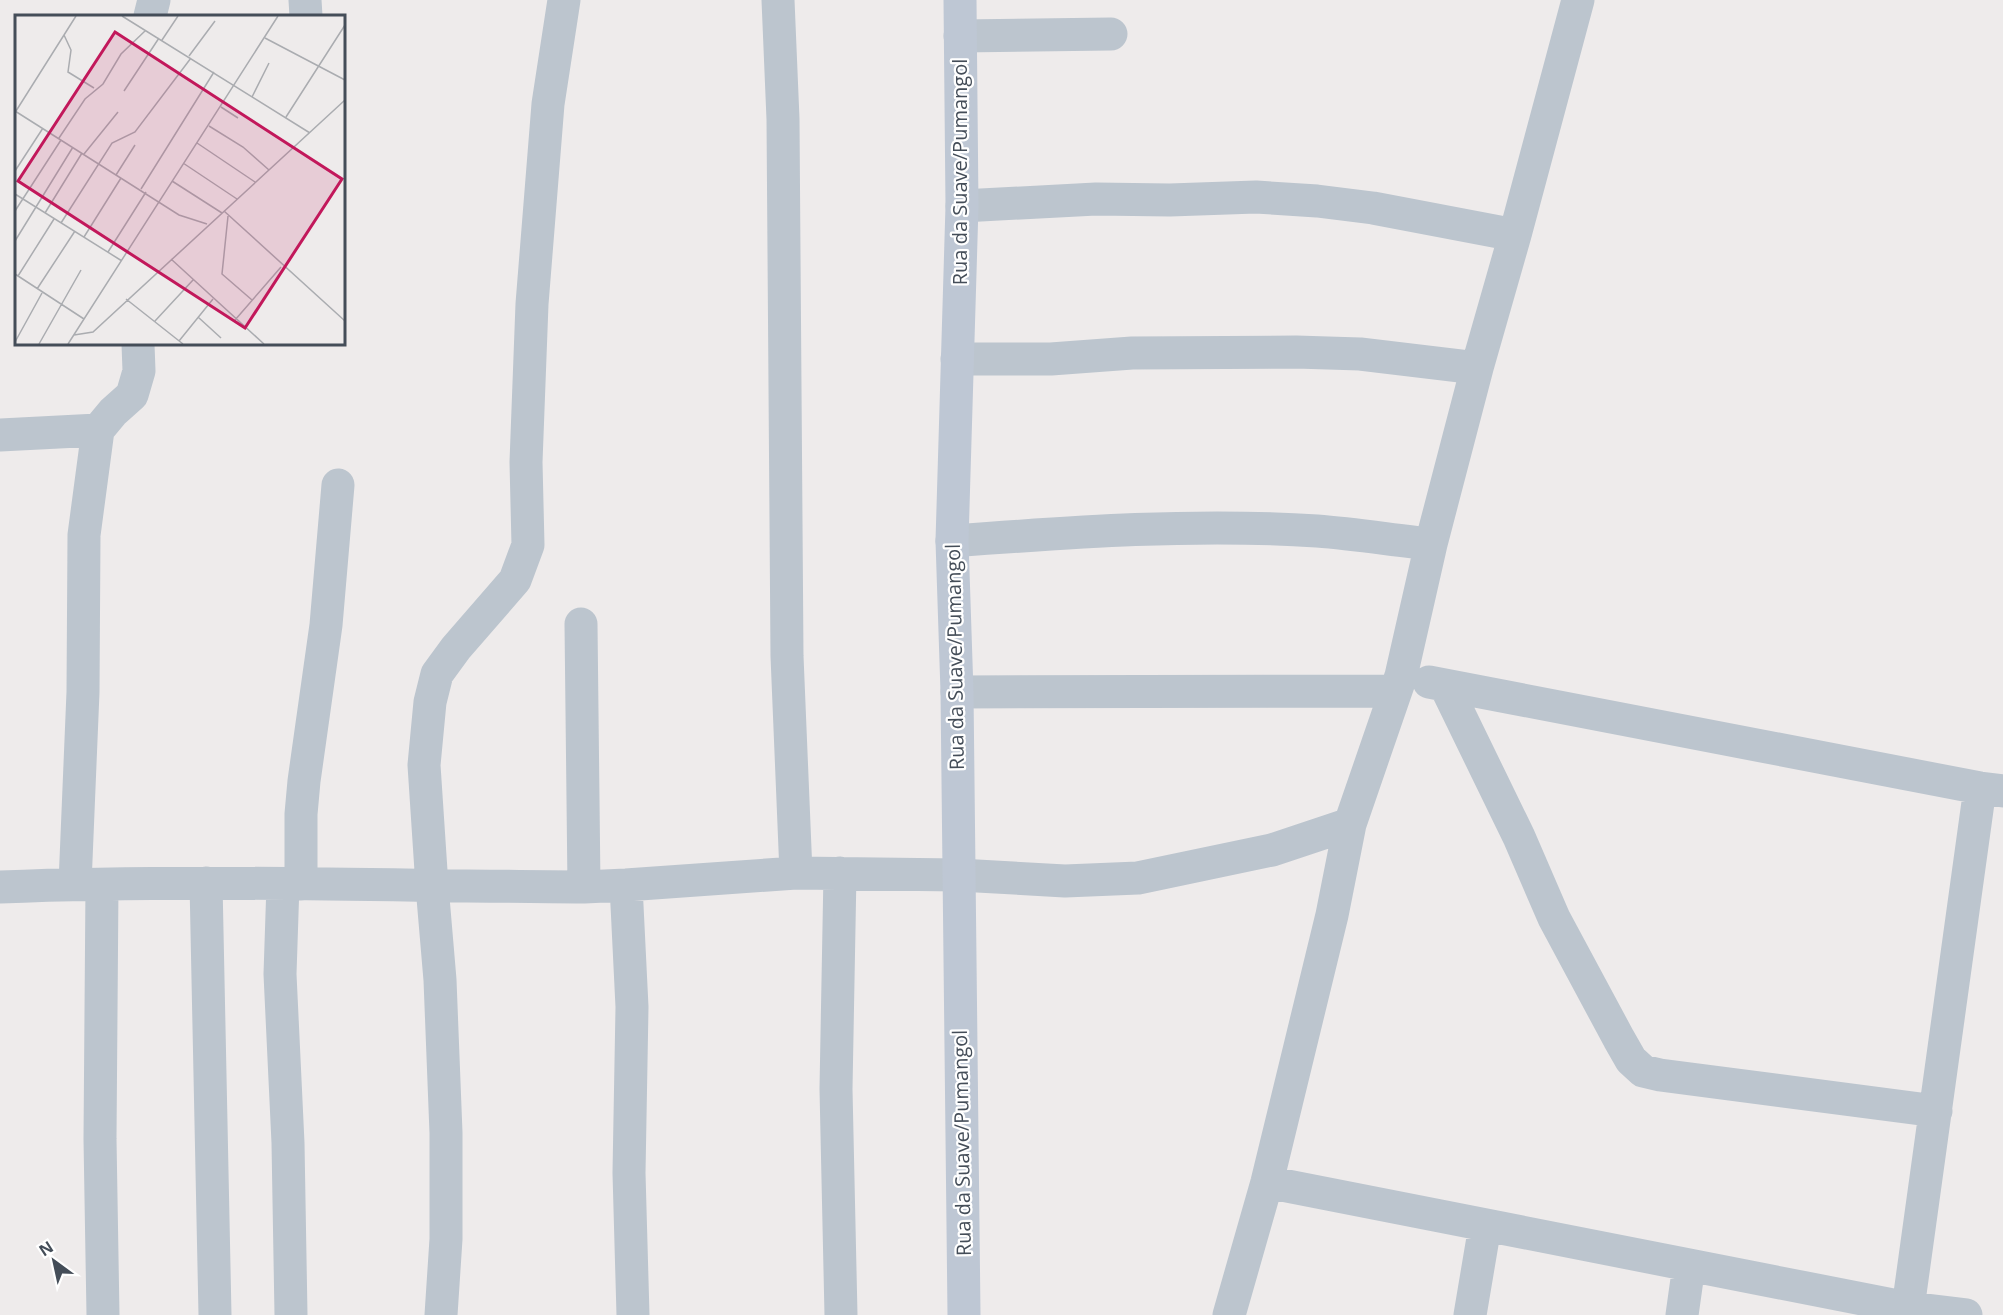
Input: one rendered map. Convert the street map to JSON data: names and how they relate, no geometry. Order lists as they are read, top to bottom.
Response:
{
  "streets": {
    "street": ["Rua da Suave/Pumangol"]
  },
  "north": "top left"
}
